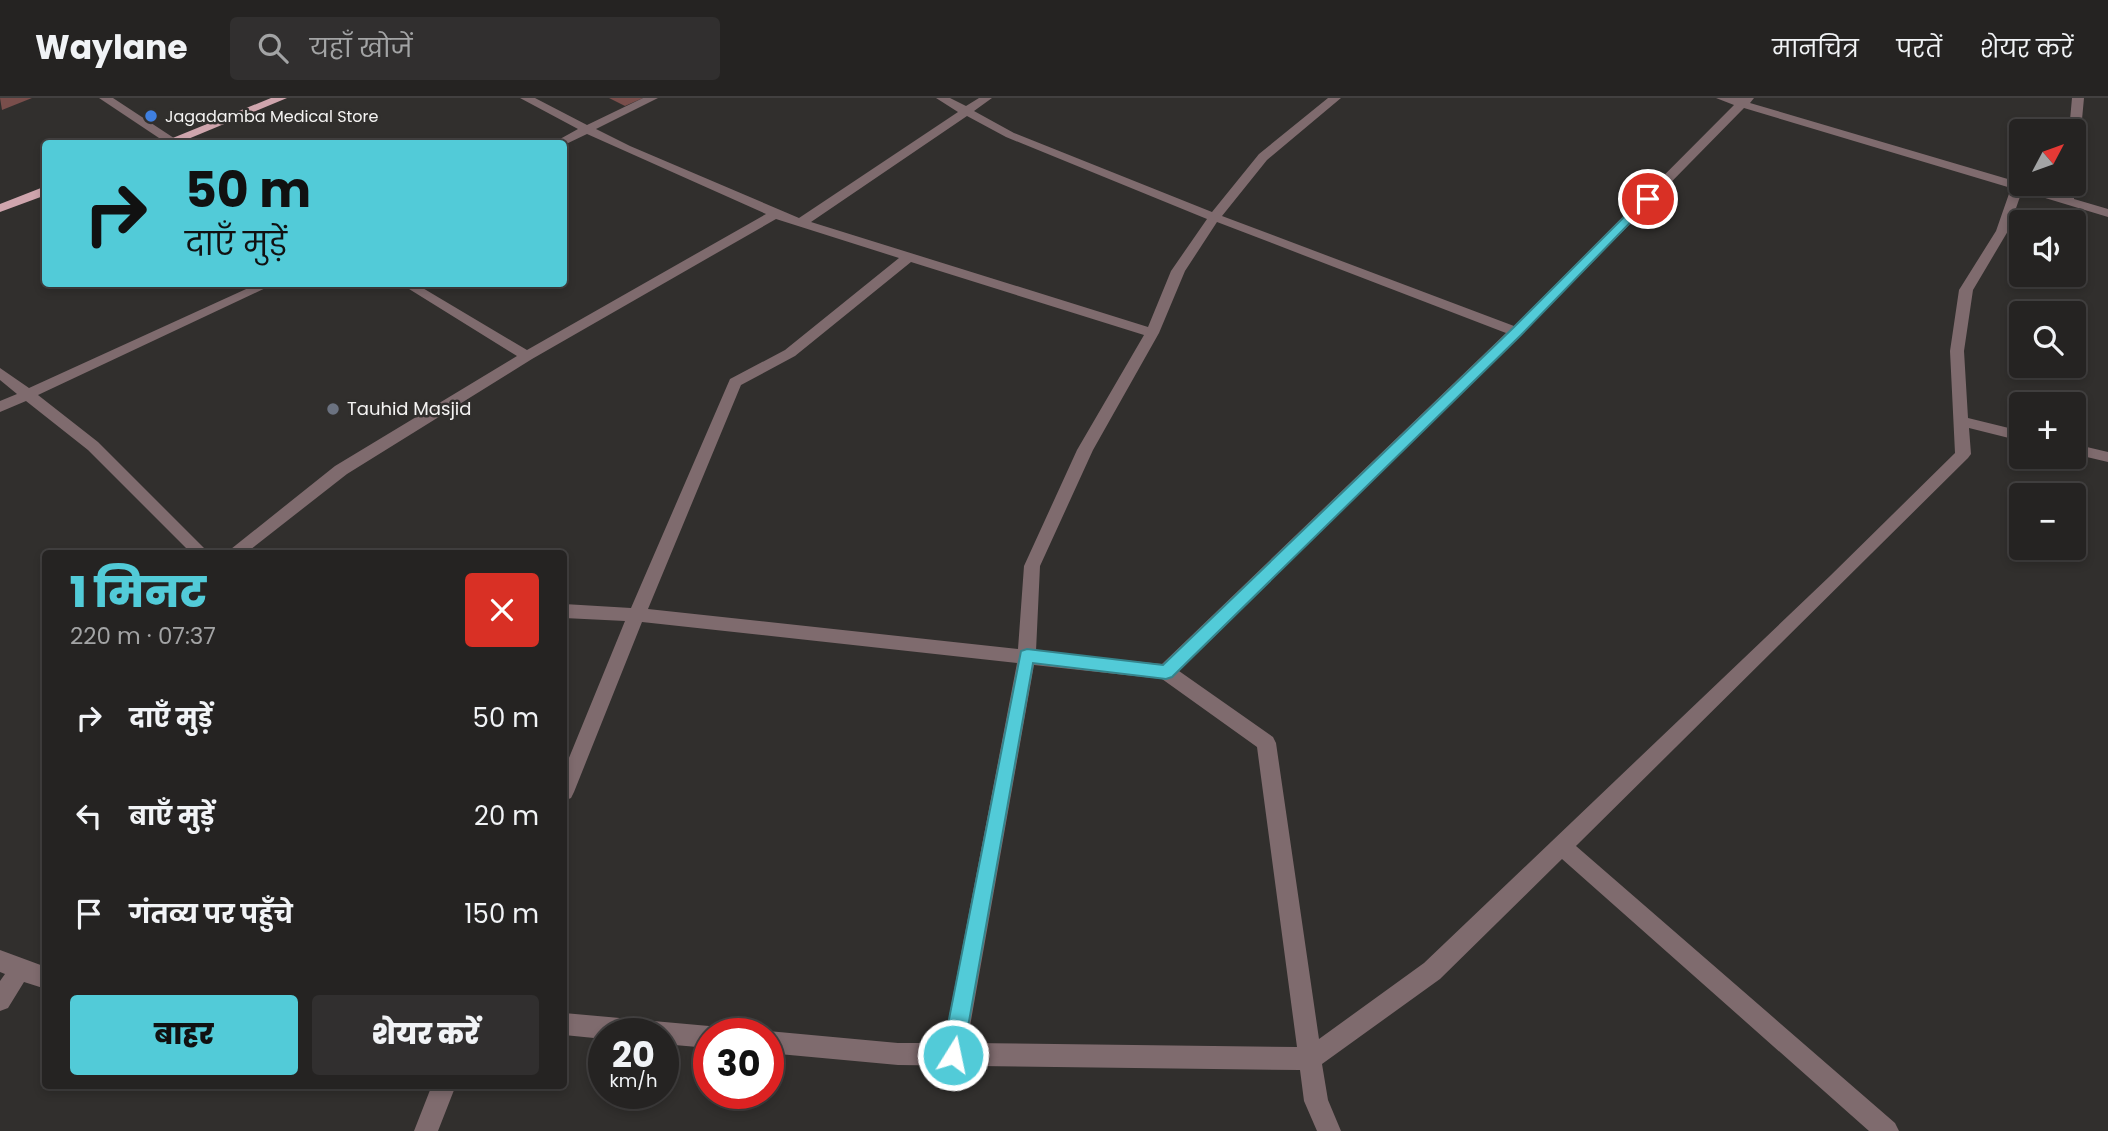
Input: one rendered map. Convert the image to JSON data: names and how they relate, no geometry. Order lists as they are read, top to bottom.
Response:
{
  "places": ["Jagadamba Medical Store", "Tauhid Masjid"],
  "north": "top right",
  "page": {
    "header": "Waylane",
    "search": "यहाँ खोजें",
    "nav": ["मानचित्र", "परतें", "शेयर करें"],
    "map_buttons": ["+", "−"],
    "turn": ["50 m", "दाएँ मुड़ें"],
    "heading": ["1 मिनट", "220 m · 07:37"],
    "list": [
      {
        "name": "दाएँ मुड़ें",
        "value": "50 m"
      },
      {
        "name": "बाएँ मुड़ें",
        "value": "20 m"
      },
      {
        "name": "गंतव्य पर पहुँचे",
        "value": "150 m"
      }
    ],
    "buttons": ["बाहर", "शेयर करें"],
    "speed": "20 km/h",
    "limit": "30"
  }
}
